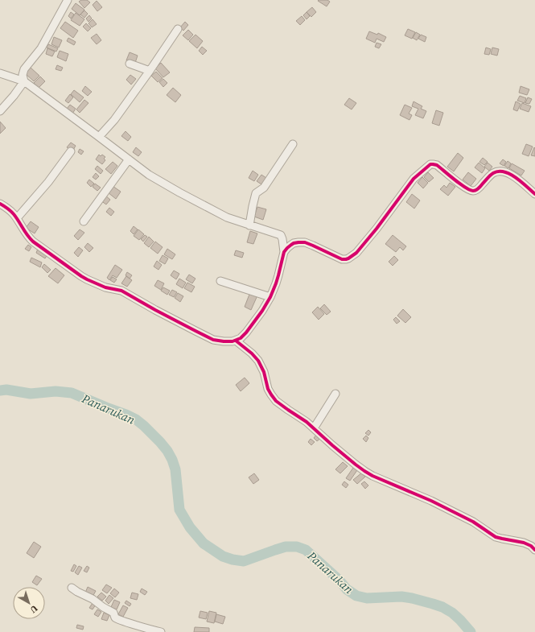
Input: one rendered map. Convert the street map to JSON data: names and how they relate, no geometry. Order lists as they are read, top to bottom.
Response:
{
  "water": ["Panarukan"],
  "north": "bottom right"
}
